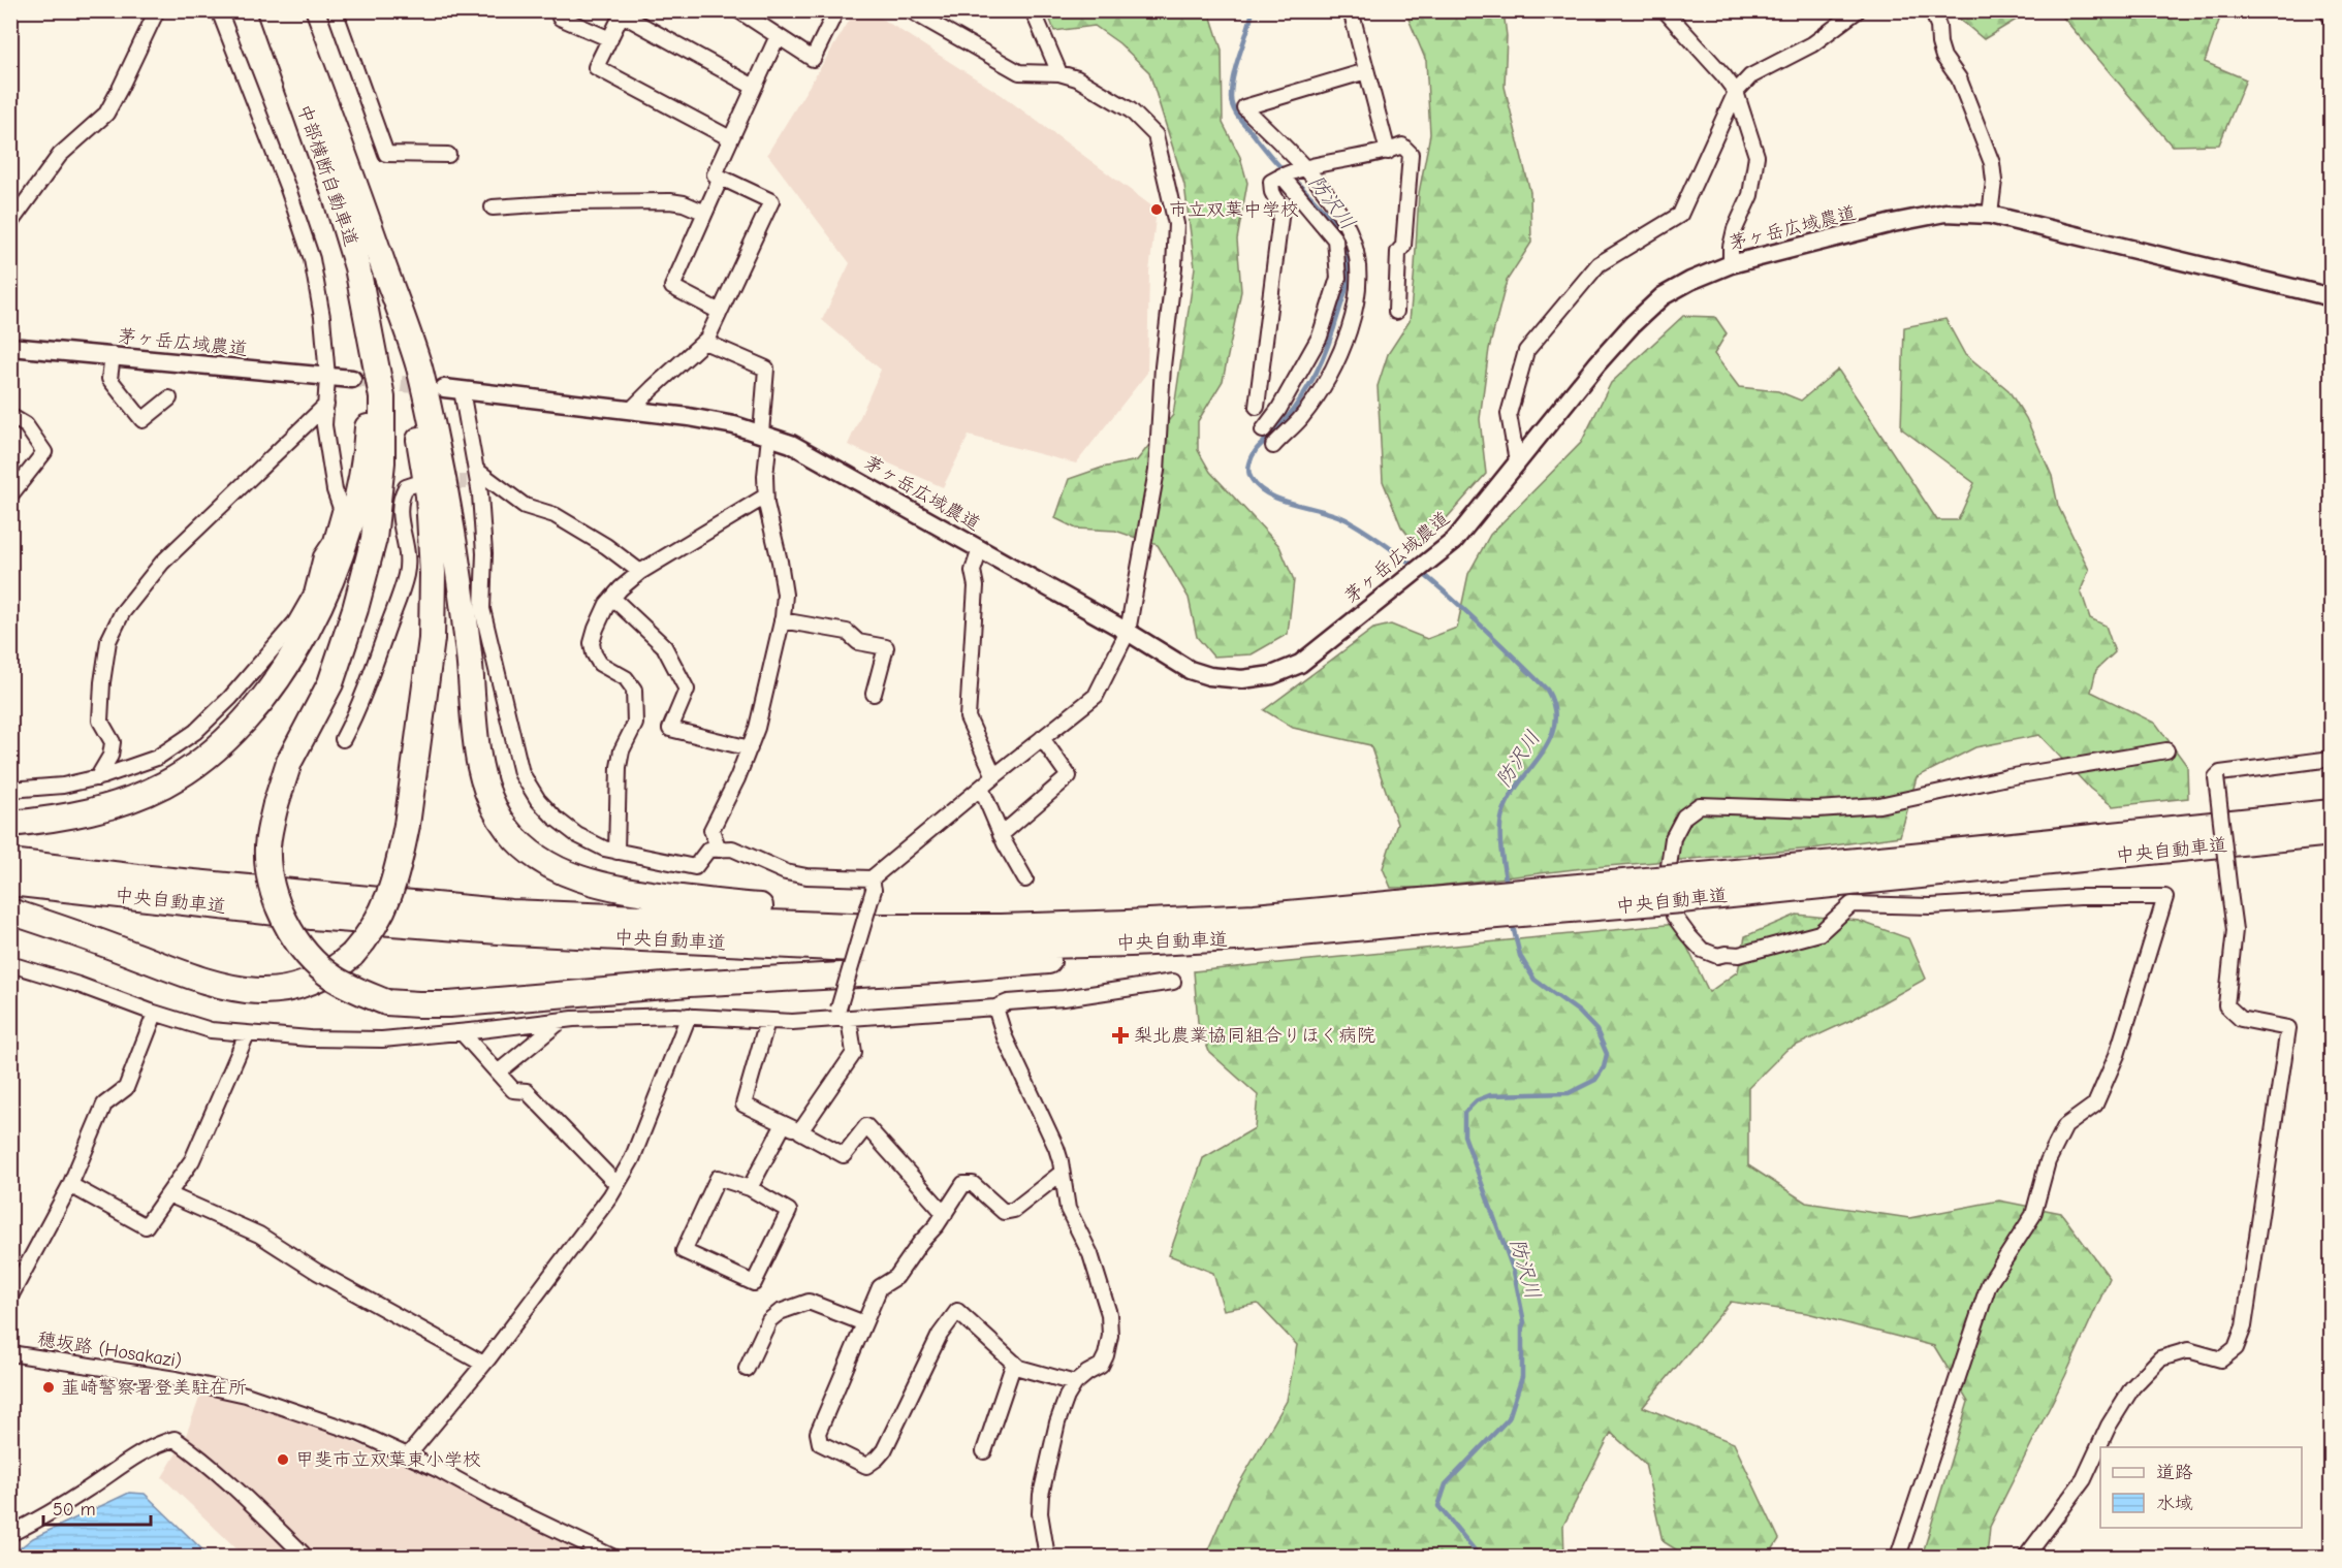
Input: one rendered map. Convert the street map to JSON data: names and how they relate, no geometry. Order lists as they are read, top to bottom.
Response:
{
  "streets": {
    "highway": ["中部横断自動車道", "中央自動車道"],
    "street": ["茅ヶ岳広域農道", "穂坂路 (Hosakazi)"]
  },
  "water": ["防沢川"],
  "places": {
    "other": ["市立双葉中学校", "韮崎警察署登美駐在所", "甲斐市立双葉東小学校"],
    "health": ["梨北農業協同組合りほく病院"]
  },
  "legend": ["道路", "水域"],
  "scale_bar": "50 m"
}
